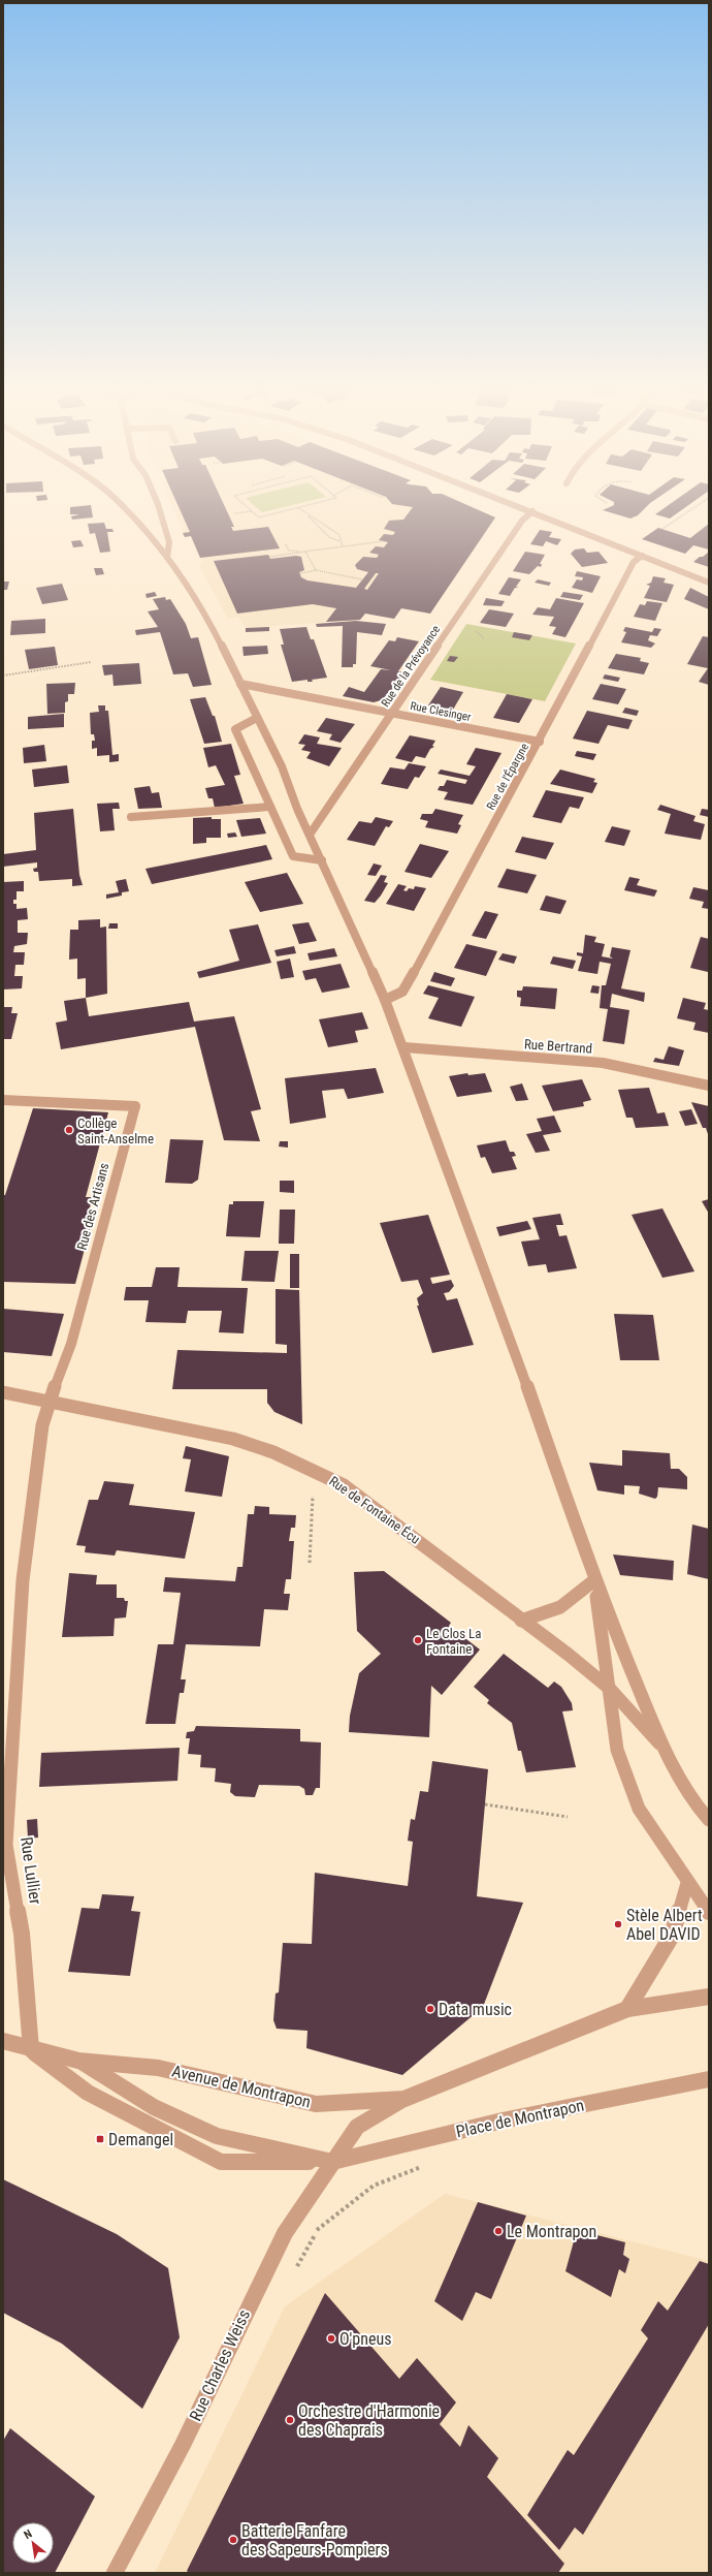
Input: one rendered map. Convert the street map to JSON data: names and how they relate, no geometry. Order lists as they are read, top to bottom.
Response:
{
  "streets": {
    "street": [
      "Rue de la Prévoyance",
      "Rue Clesinger",
      "Rue de l'Épargne",
      "Rue Bertrand",
      "Rue des Artisans",
      "Rue de Fontaine Écu",
      "Rue Lullier",
      "Avenue de Montrapon",
      "Place de Montrapon",
      "Rue Charles Weiss"
    ]
  },
  "crossings": [
    ["Rue de la Prévoyance", "Rue Clesinger"],
    ["Rue Clesinger", "Rue de l'Épargne"],
    ["Rue des Artisans", "Rue de Fontaine Écu"],
    ["Rue des Artisans", "Rue Lullier"],
    ["Rue de Fontaine Écu", "Rue Lullier"],
    ["Rue Lullier", "Avenue de Montrapon"],
    ["Avenue de Montrapon", "Place de Montrapon"],
    ["Avenue de Montrapon", "Rue Charles Weiss"],
    ["Place de Montrapon", "Rue Charles Weiss"]
  ],
  "places": {
    "other": [
      "Collège Saint-Anselme",
      "Le Clos La Fontaine",
      "Stèle Albert Abel DAVID",
      "Data music",
      "Le Montrapon",
      "O'pneus",
      "Orchestre d'Harmonie des Chaprais",
      "Batterie Fanfare des Sapeurs-Pompiers"
    ],
    "transit": ["Demangel"]
  },
  "north": "top left"
}
